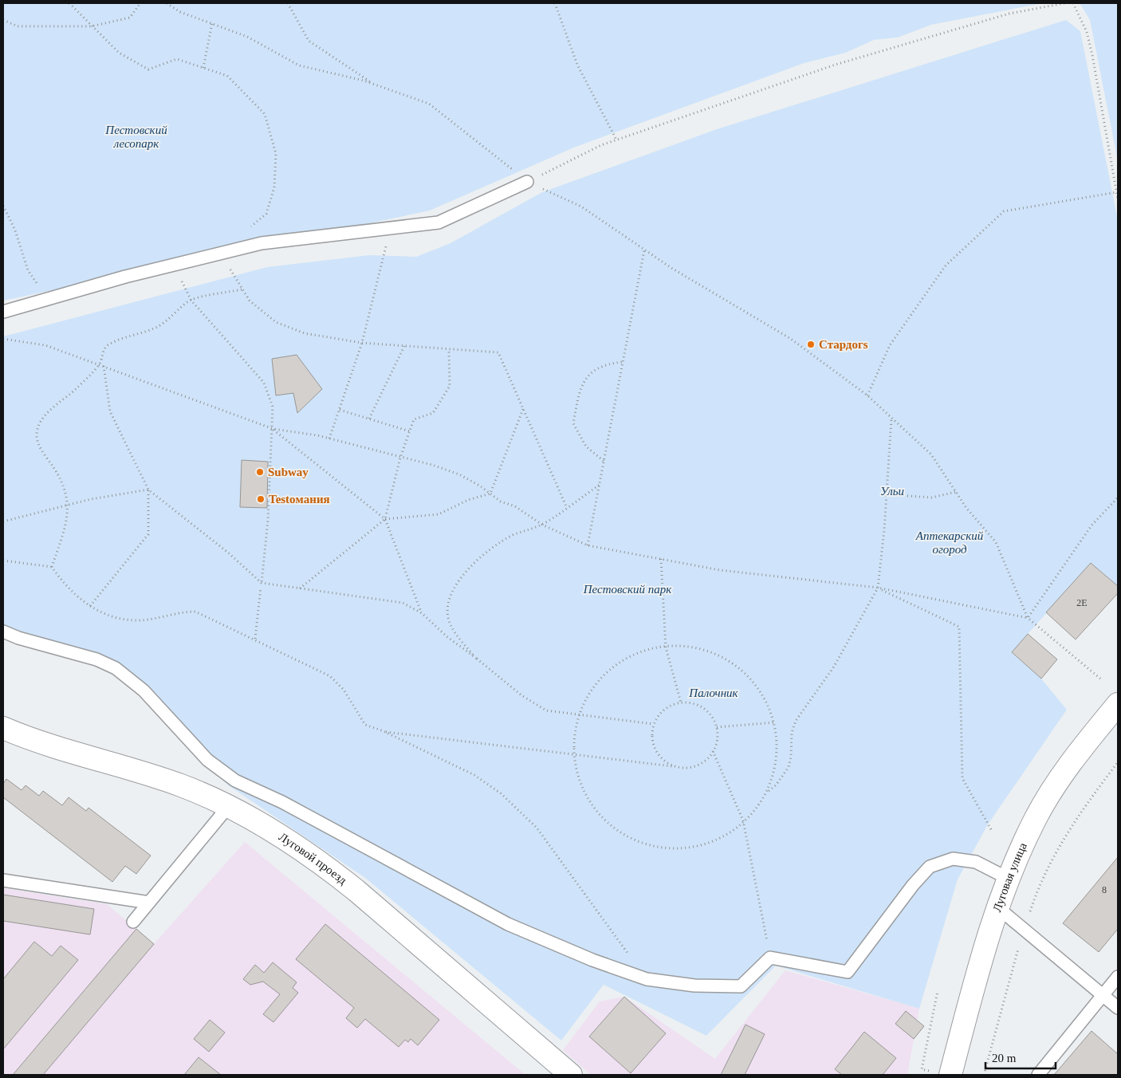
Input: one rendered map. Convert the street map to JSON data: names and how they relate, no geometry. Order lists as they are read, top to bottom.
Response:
{
  "streets": {
    "street": ["Луговой проезд", "Луговая улица"]
  },
  "parks": [
    "Пестовский лесопарк",
    "Ульи",
    "Аптекарский огород",
    "Пестовский парк",
    "Палочник"
  ],
  "places": ["Стардогs", "Subway", "Testoмания"],
  "house_numbers": ["2Е", "8"],
  "scale_bar": "20 m"
}
